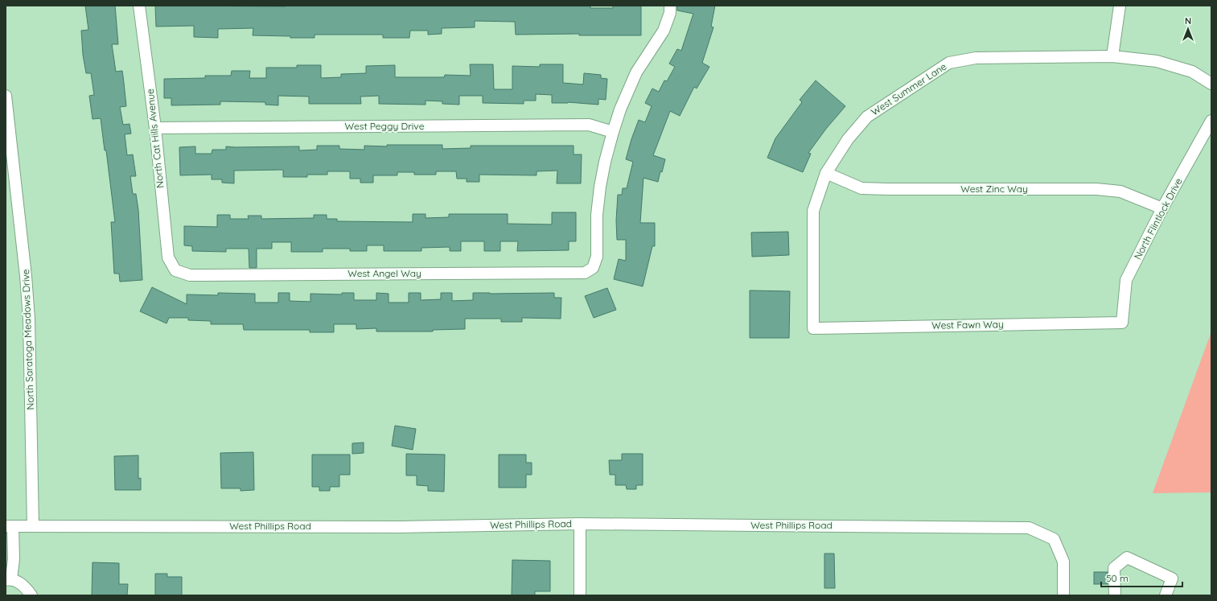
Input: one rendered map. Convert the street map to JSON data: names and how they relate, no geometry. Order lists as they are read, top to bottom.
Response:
{
  "streets": {
    "street": [
      "West Summer Lane",
      "West Peggy Drive",
      "North Cat Hills Avenue",
      "West Zinc Way",
      "North Flintlock Drive",
      "West Angel Way",
      "West Fawn Way",
      "North Saratoga Meadows Drive",
      "West Phillips Road"
    ]
  },
  "crossings": [
    ["West Summer Lane", "West Zinc Way"],
    ["West Summer Lane", "West Fawn Way"],
    ["West Peggy Drive", "North Cat Hills Avenue"],
    ["West Peggy Drive", "West Angel Way"],
    ["North Cat Hills Avenue", "West Angel Way"],
    ["West Zinc Way", "North Flintlock Drive"],
    ["North Flintlock Drive", "West Fawn Way"],
    ["North Saratoga Meadows Drive", "West Phillips Road"]
  ],
  "scale_bar": "50 m",
  "north": "top"
}
